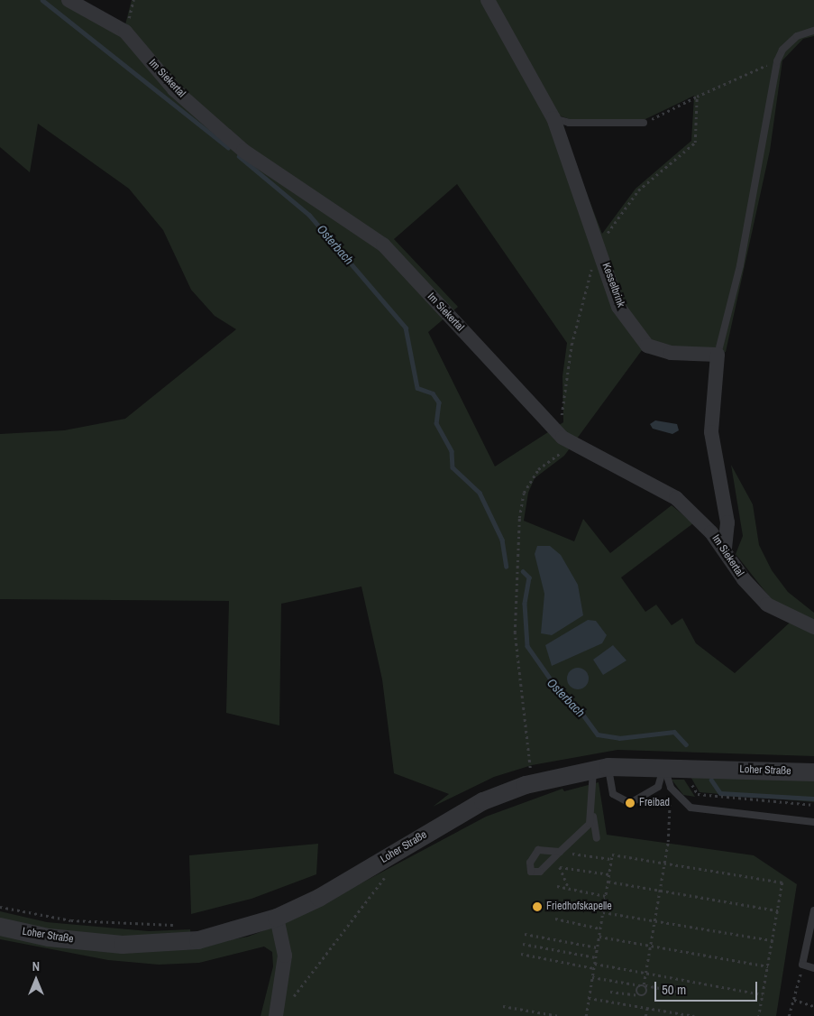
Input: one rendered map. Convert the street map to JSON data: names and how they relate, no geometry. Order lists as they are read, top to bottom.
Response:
{
  "streets": {
    "street": ["Im Siekertal", "Kesselbrink", "Loher Straße"]
  },
  "water": ["Osterbach"],
  "places": ["Freibad", "Friedhofskapelle"],
  "scale_bar": "50 m",
  "north": "top"
}
